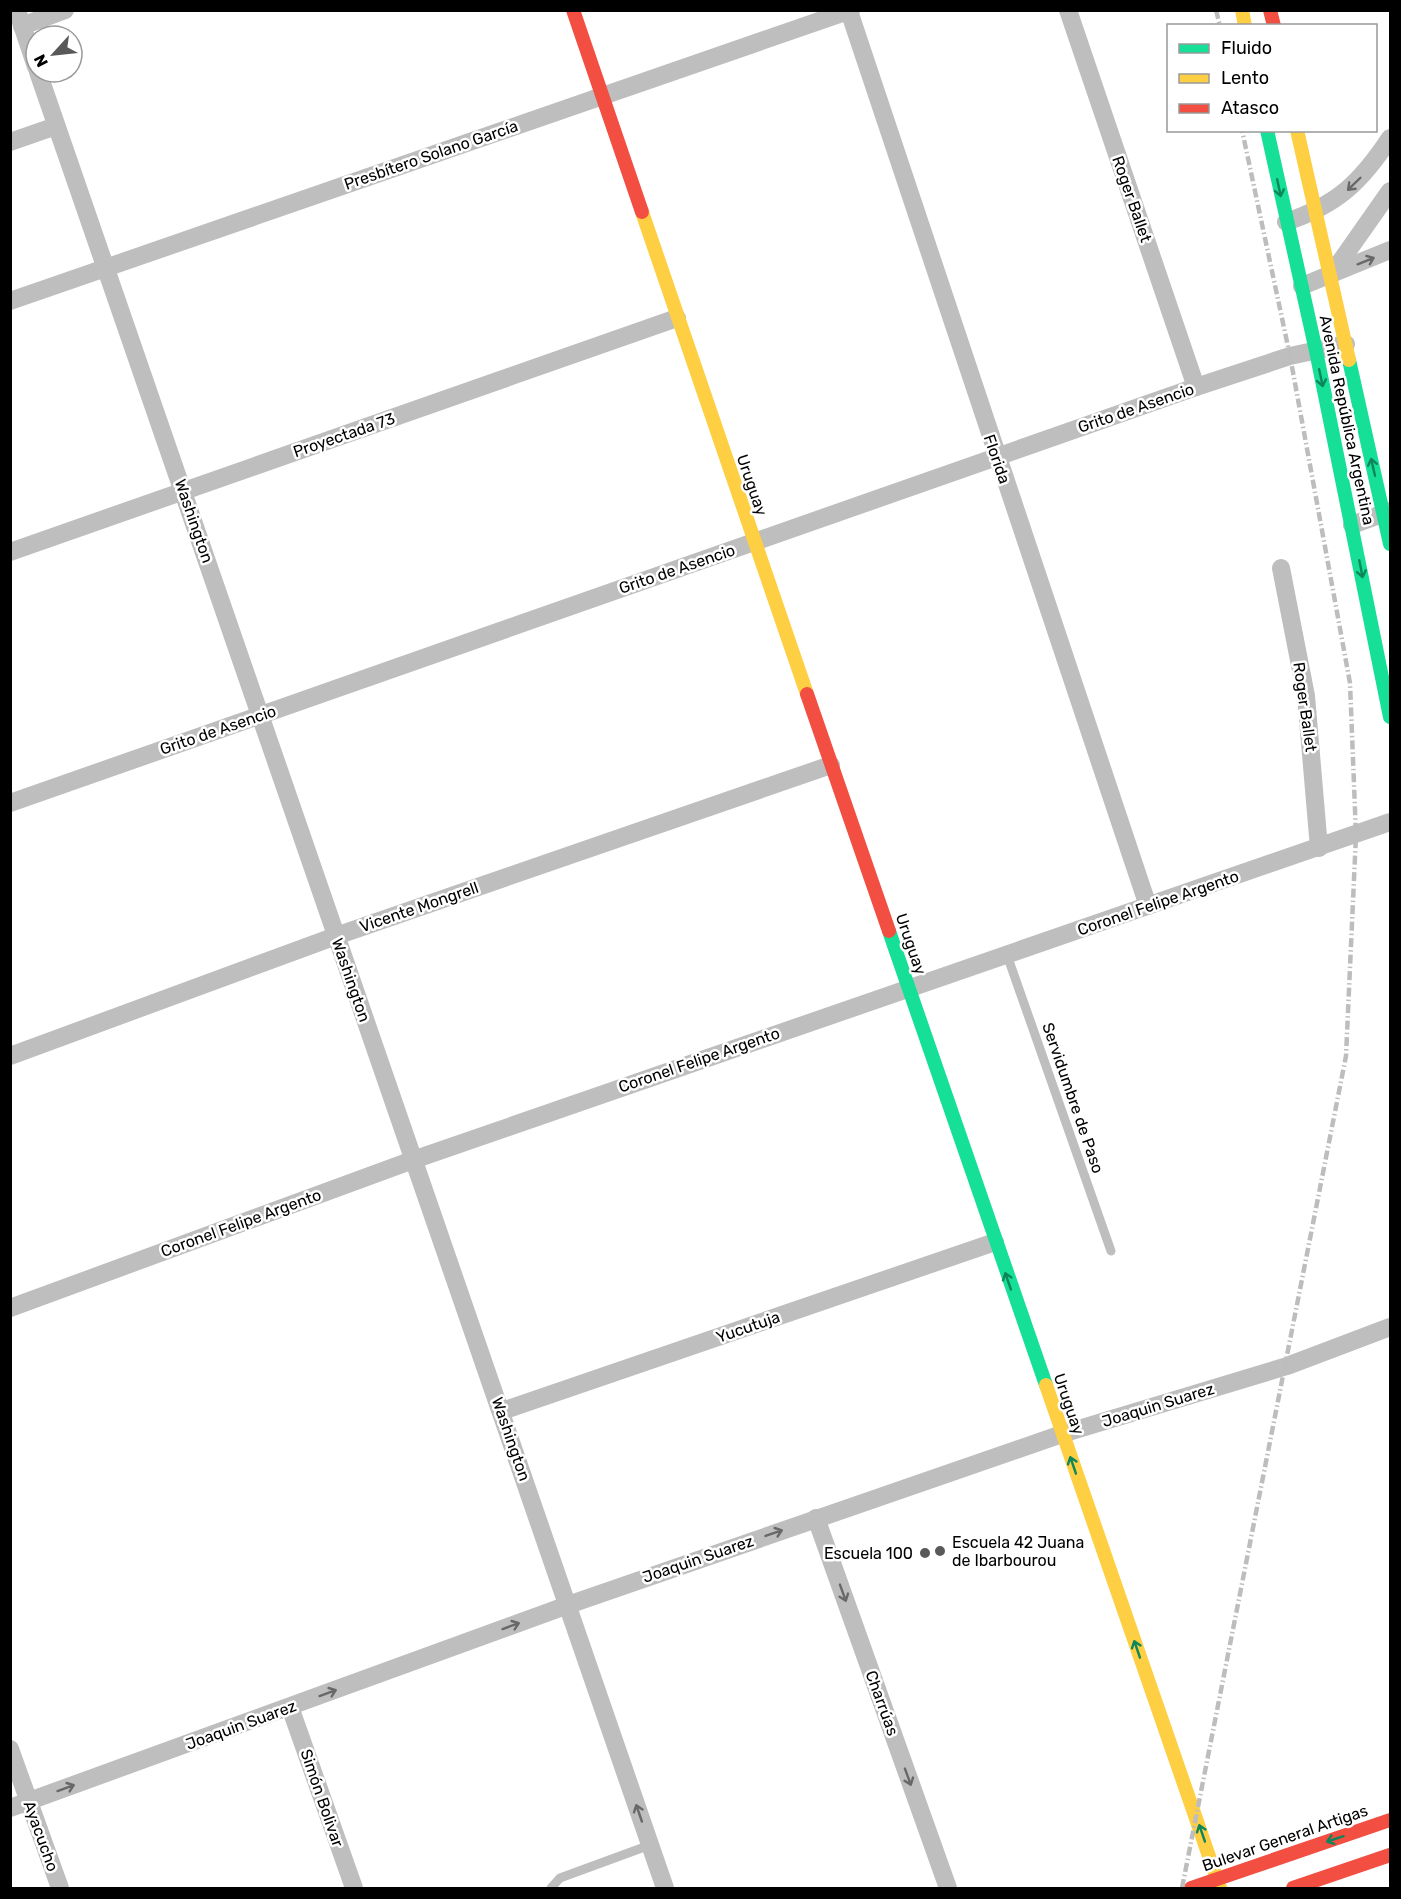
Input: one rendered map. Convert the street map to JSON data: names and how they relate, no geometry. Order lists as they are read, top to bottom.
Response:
{
  "streets": {
    "street": [
      "Presbítero Solano García",
      "Roger Ballet",
      "Grito de Asencio",
      "Avenida República Argentina",
      "Proyectada 73",
      "Florida",
      "Uruguay",
      "Washington",
      "Coronel Felipe Argento",
      "Vicente Mongrell",
      "Yucutuja",
      "Joaquin Suarez",
      "Charrúas",
      "Simón Bolivar",
      "Ayacucho",
      "Bulevar General Artigas"
    ],
    "lane": ["Servidumbre de Paso"]
  },
  "crossings": [
    ["Presbítero Solano García", "Florida"],
    ["Presbítero Solano García", "Uruguay"],
    ["Presbítero Solano García", "Washington"],
    ["Roger Ballet", "Grito de Asencio"],
    ["Roger Ballet", "Coronel Felipe Argento"],
    ["Grito de Asencio", "Avenida República Argentina"],
    ["Grito de Asencio", "Florida"],
    ["Grito de Asencio", "Uruguay"],
    ["Grito de Asencio", "Washington"],
    ["Proyectada 73", "Uruguay"],
    ["Proyectada 73", "Washington"],
    ["Florida", "Coronel Felipe Argento"],
    ["Uruguay", "Coronel Felipe Argento"],
    ["Uruguay", "Vicente Mongrell"],
    ["Uruguay", "Yucutuja"],
    ["Uruguay", "Joaquin Suarez"],
    ["Uruguay", "Bulevar General Artigas"],
    ["Washington", "Coronel Felipe Argento"],
    ["Washington", "Vicente Mongrell"],
    ["Washington", "Yucutuja"],
    ["Washington", "Joaquin Suarez"],
    ["Coronel Felipe Argento", "Servidumbre de Paso"],
    ["Joaquin Suarez", "Charrúas"],
    ["Joaquin Suarez", "Simón Bolivar"],
    ["Joaquin Suarez", "Ayacucho"]
  ],
  "one_way": ["Joaquin Suarez", "Charrúas"],
  "places": ["Escuela 42 Juana de Ibarbourou", "Escuela 100"],
  "legend": ["Fluido", "Lento", "Atasco"],
  "north": "bottom left"
}
